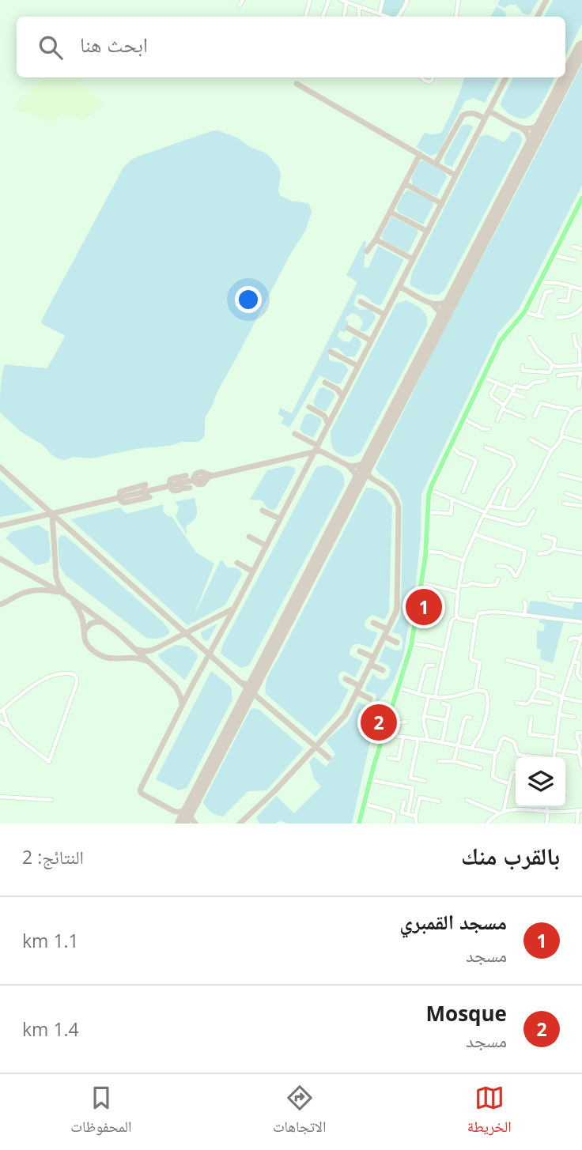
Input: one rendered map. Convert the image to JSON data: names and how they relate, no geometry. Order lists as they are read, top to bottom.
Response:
{
  "page": {
    "search": "ابحث هنا",
    "pins": ["1", "2"],
    "heading": ["بالقرب منك", "النتائج: 2"],
    "list": [
      {
        "mark": "1",
        "name": "مسجد القمبري",
        "note": "مسجد",
        "value": "1.1 km"
      },
      {
        "mark": "2",
        "name": "Mosque",
        "note": "مسجد",
        "value": "1.4 km"
      }
    ],
    "nav": ["الخريطة", "الاتجاهات", "المحفوظات"]
  }
}
